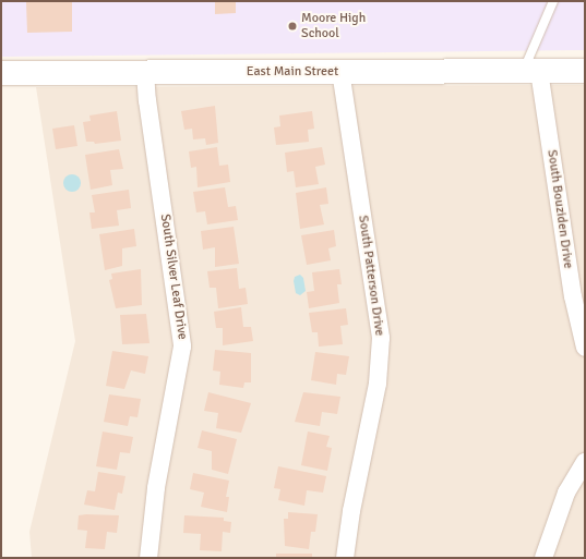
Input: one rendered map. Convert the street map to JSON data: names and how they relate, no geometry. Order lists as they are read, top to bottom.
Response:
{
  "streets": {
    "street": [
      "East Main Street",
      "South Bouziden Drive",
      "South Patterson Drive",
      "South Silver Leaf Drive"
    ]
  },
  "crossings": [
    ["East Main Street", "South Bouziden Drive"],
    ["East Main Street", "South Patterson Drive"],
    ["East Main Street", "South Silver Leaf Drive"]
  ],
  "places": ["Moore High School"]
}
